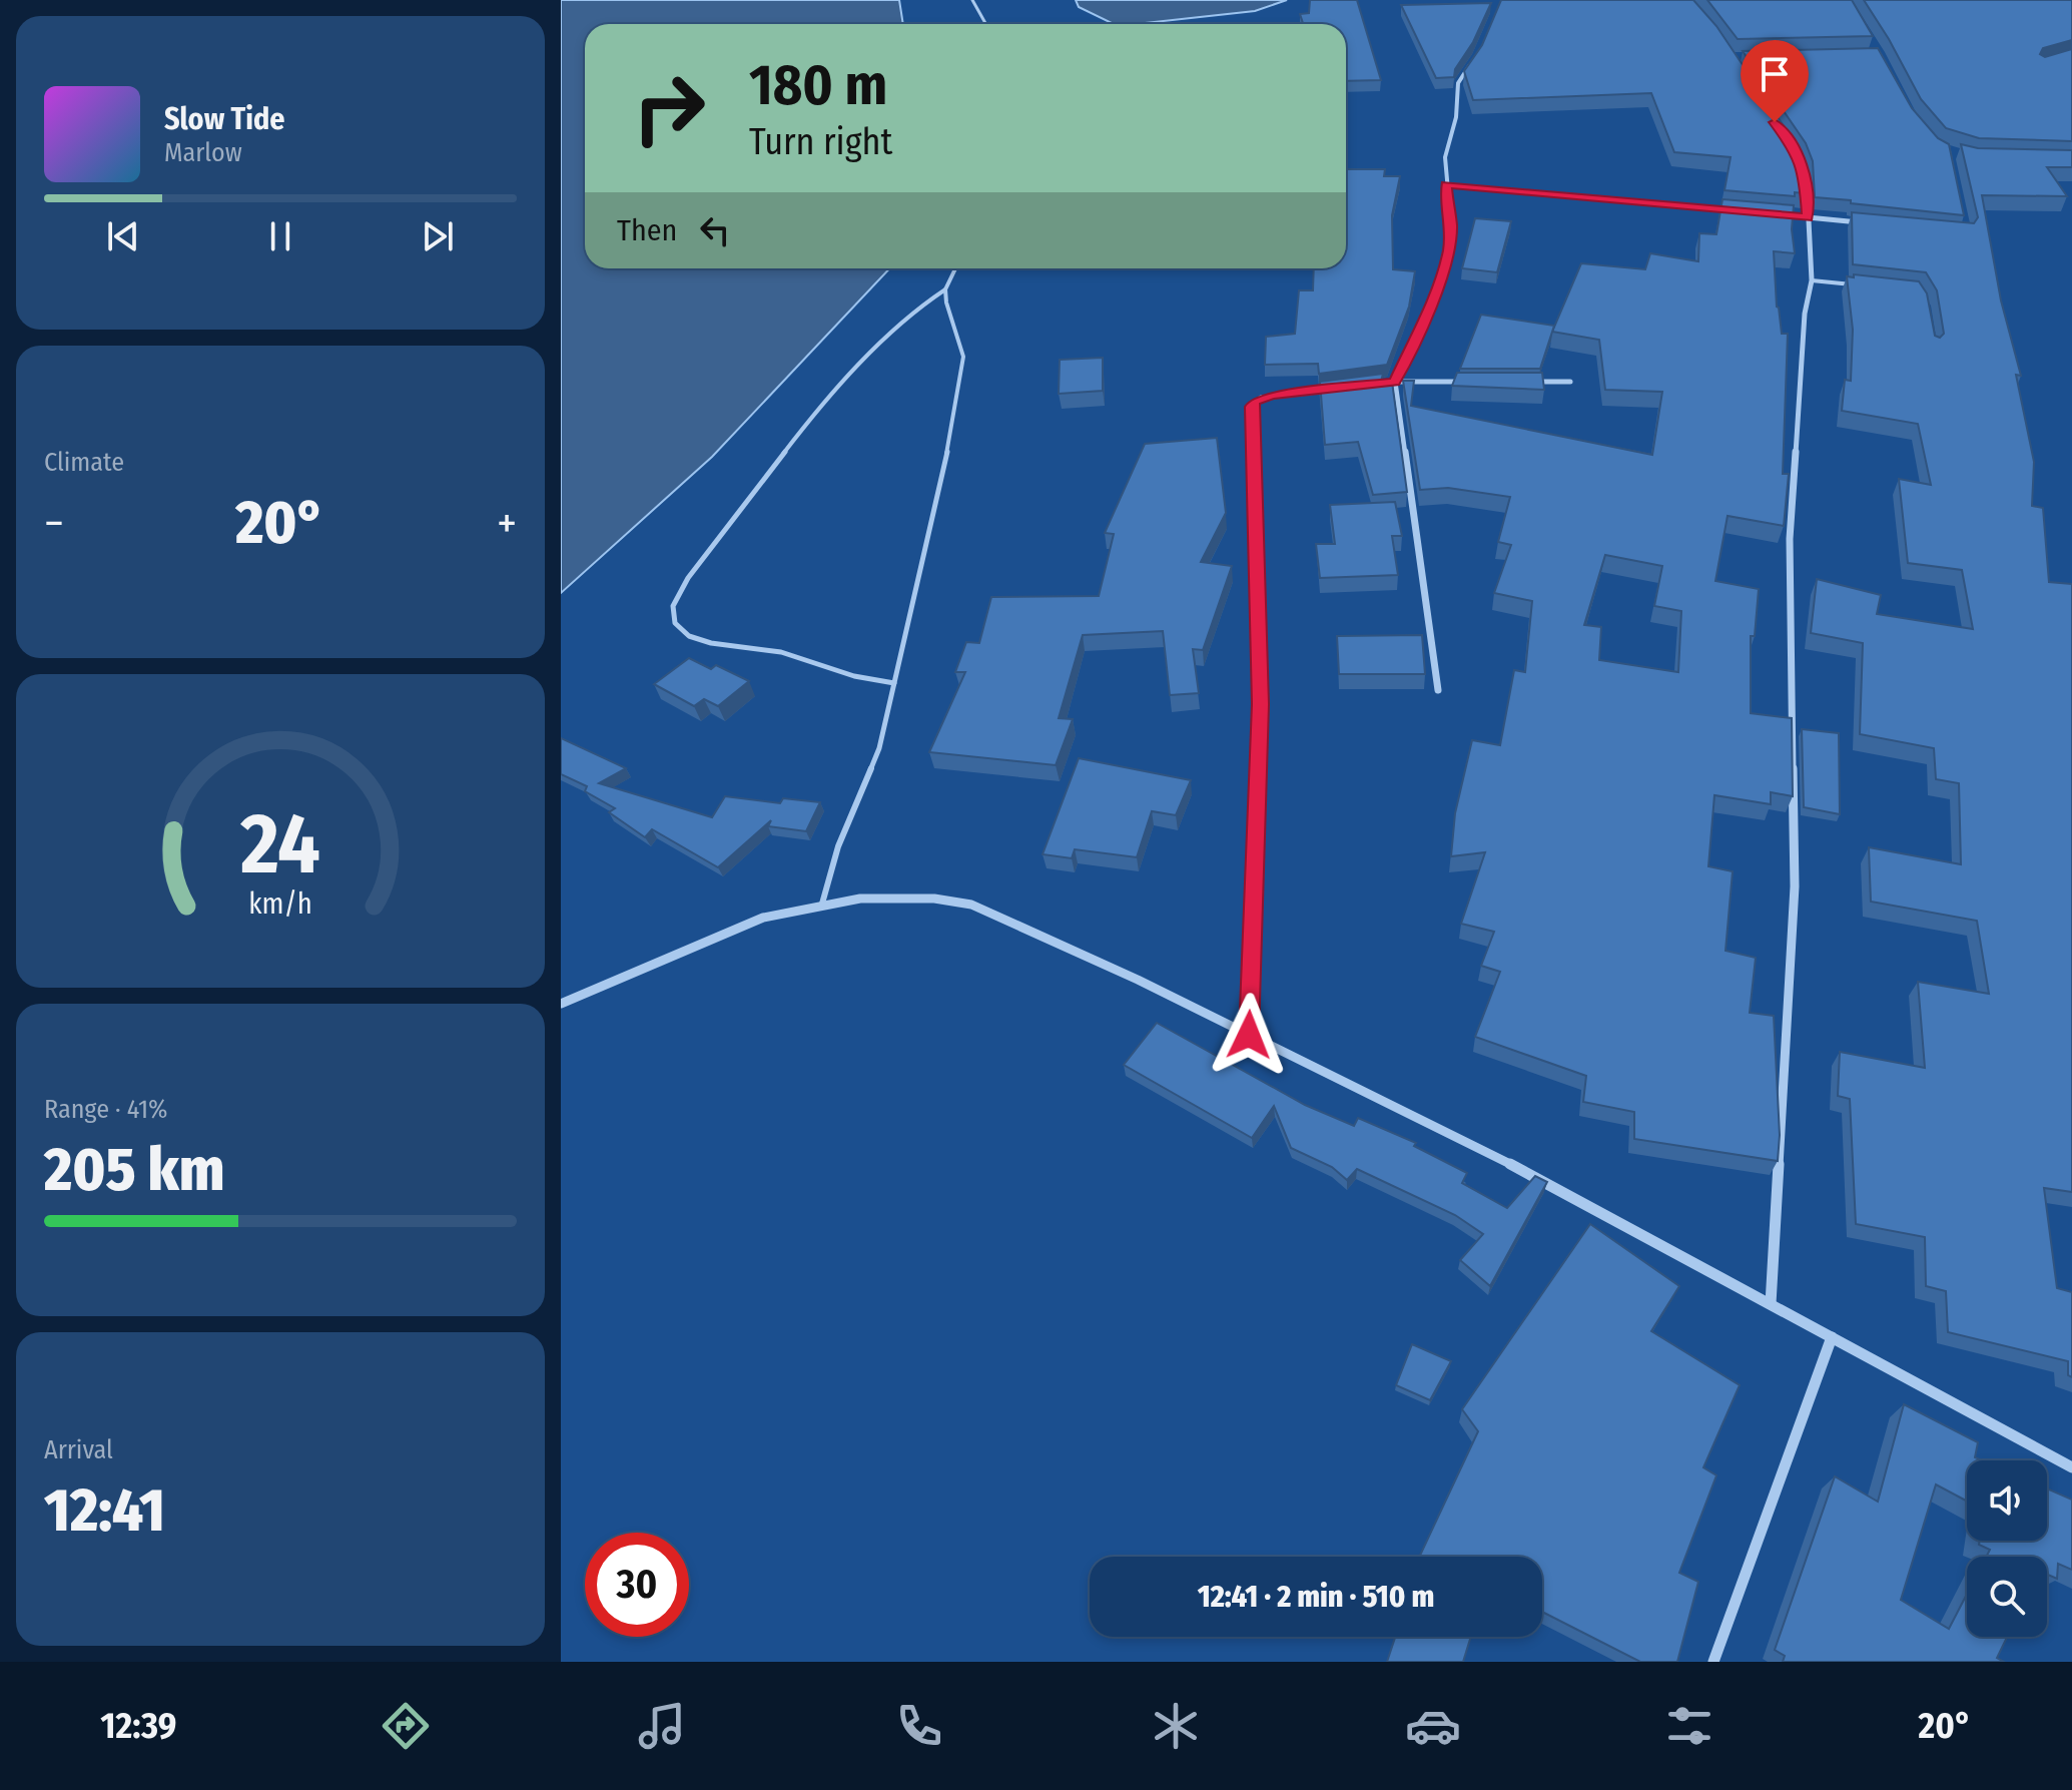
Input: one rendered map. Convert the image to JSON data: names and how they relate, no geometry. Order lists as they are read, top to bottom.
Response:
{
  "page": {
    "turn": ["180 m", "Turn right"],
    "song": ["Slow Tide", "Marlow"],
    "then": "Then",
    "tile": [
      "Climate",
      ["Range · 41%", "205 km"],
      ["Arrival", "12:41"]
    ],
    "heat": ["−", "20°", "+"],
    "limit": "30",
    "trip": "12:41 · 2 min · 510 m",
    "tabs": ["12:39", "20°"],
    "gauge": ["24", "km/h"]
  }
}
